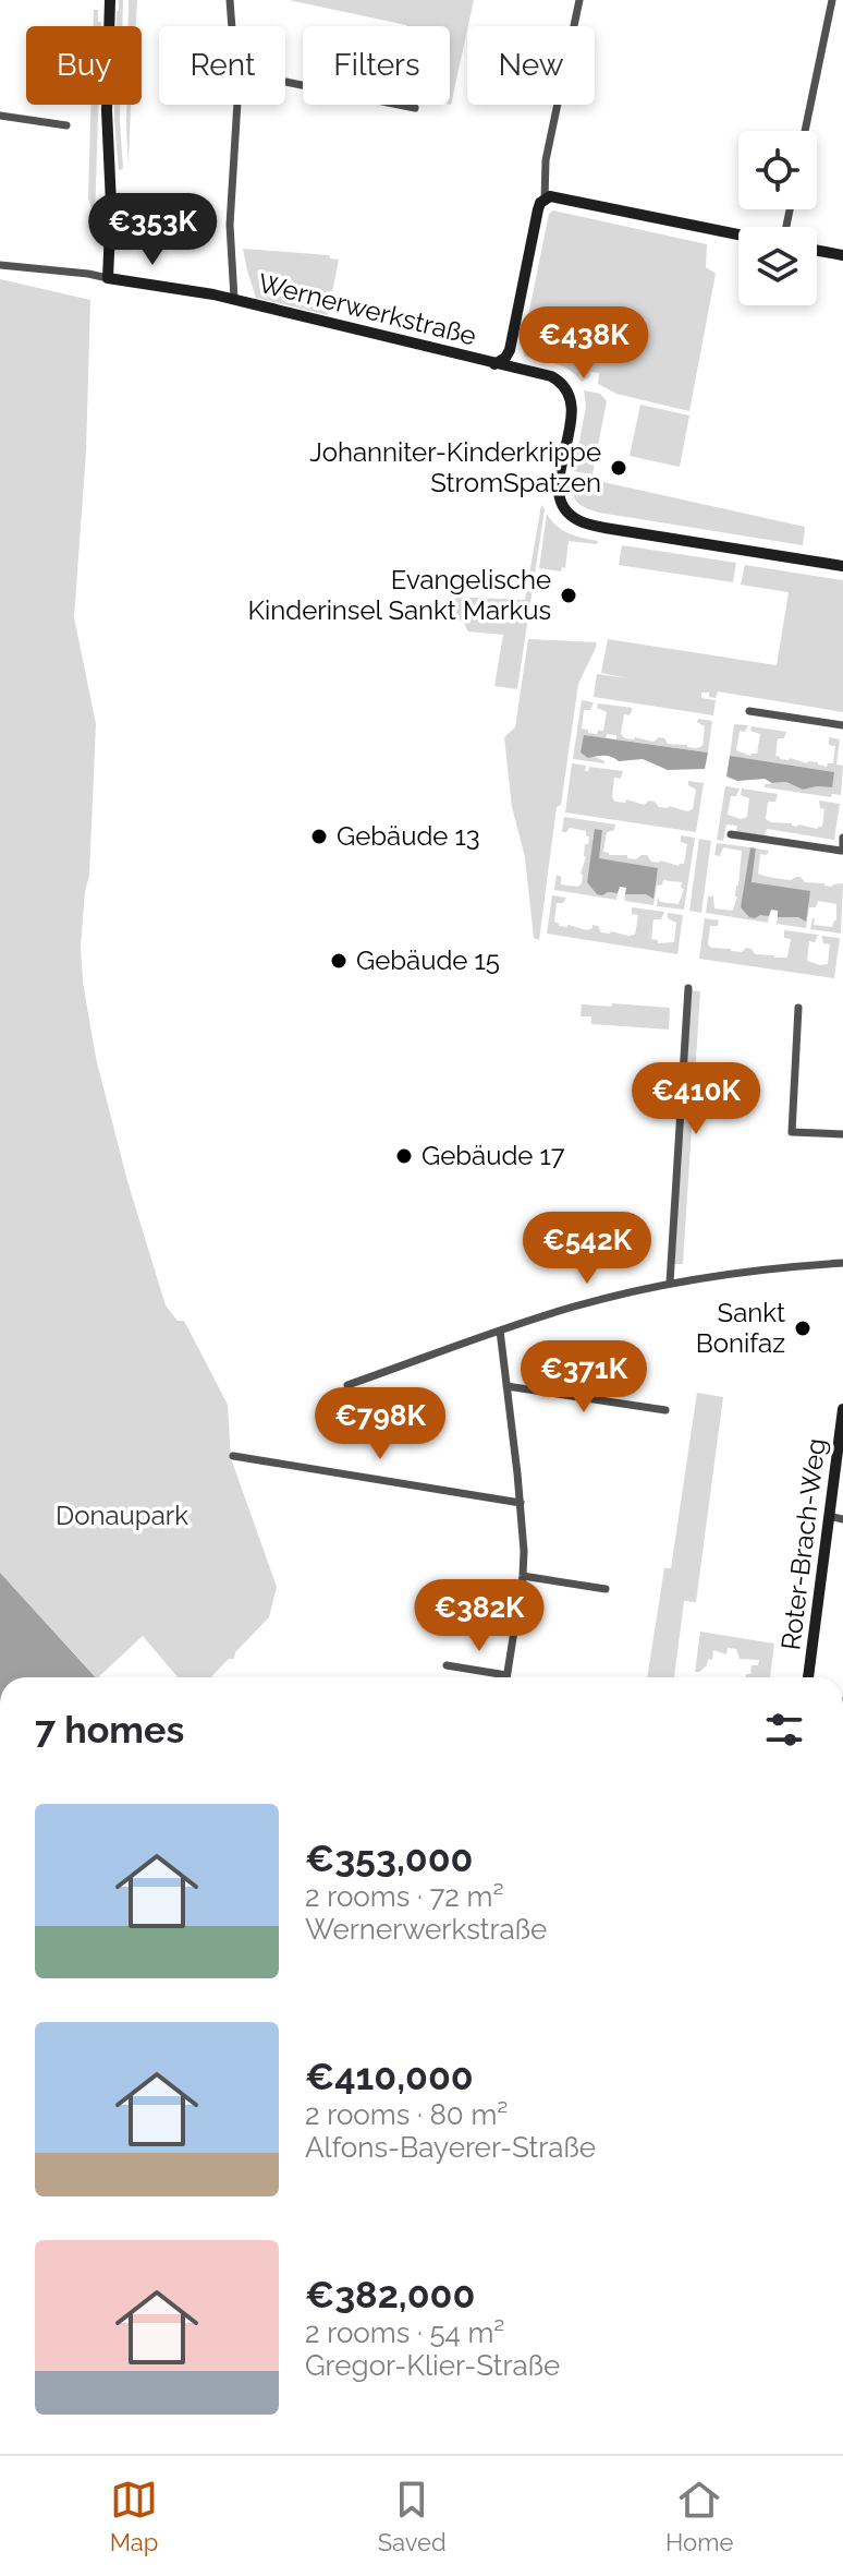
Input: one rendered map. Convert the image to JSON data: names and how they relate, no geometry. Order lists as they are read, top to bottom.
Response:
{
  "streets": {
    "street": ["Wernerwerkstraße", "Roter-Brach-Weg"]
  },
  "parks": ["Donaupark"],
  "places": [
    "Johanniter-Kinderkrippe StromSpatzen",
    "Evangelische Kinderinsel Sankt Markus",
    "Gebäude 13",
    "Gebäude 15",
    "Gebäude 17",
    "Sankt Bonifaz"
  ],
  "page": {
    "chip": [
      "Buy",
      "Rent",
      "Filters",
      "New"
    ],
    "price": [
      "€353K",
      "€438K",
      "€410K",
      "€542K",
      "€371K",
      "€798K",
      "€382K"
    ],
    "heading": "7 homes",
    "list": [
      {
        "name": "€353,000",
        "note": "2 rooms · 72 m² · Wernerwerkstraße"
      },
      {
        "name": "€410,000",
        "note": "2 rooms · 80 m² · Alfons-Bayerer-Straße"
      },
      {
        "name": "€382,000",
        "note": "2 rooms · 54 m² · Gregor-Klier-Straße"
      }
    ],
    "tabs": ["Map", "Saved", "Home"]
  }
}
